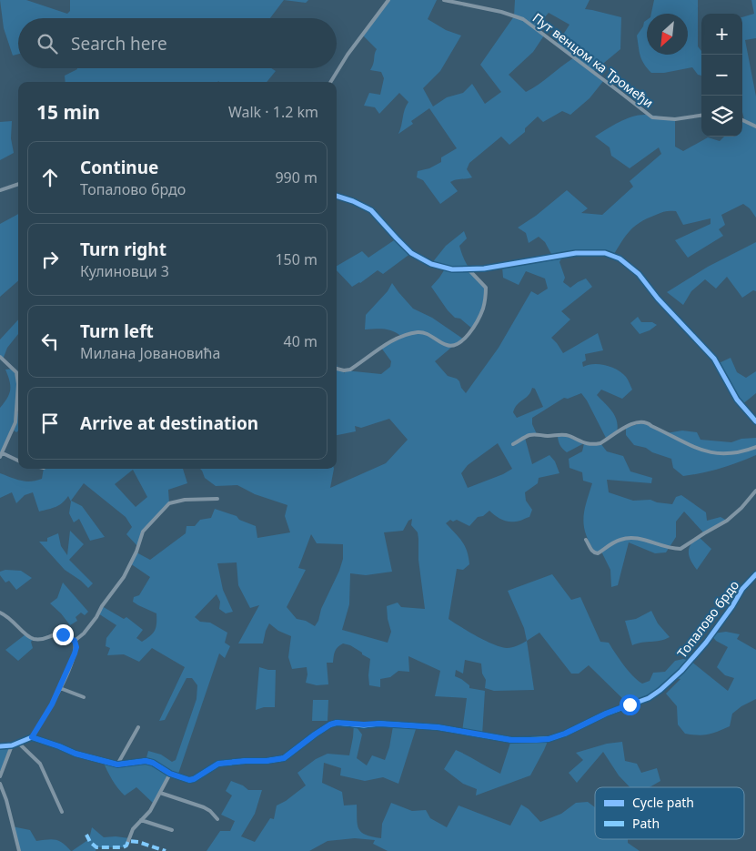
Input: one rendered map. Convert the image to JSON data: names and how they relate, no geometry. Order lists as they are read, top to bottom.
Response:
{
  "streets": {
    "street": ["Пут венцом ка Тромеђи", "Топалово брдо"]
  },
  "legend": ["Cycle path", "Path"],
  "north": "bottom left",
  "page": {
    "map_buttons": ["+", "−"],
    "search": "Search here",
    "heading": ["15 min", "Walk · 1.2 km"],
    "list": [
      ["Continue", "Топалово брдо", "990 m"],
      ["Turn right", "Кулиновци 3", "150 m"],
      ["Turn left", "Милана Јовановића", "40 m"],
      "Arrive at destination"
    ]
  }
}
